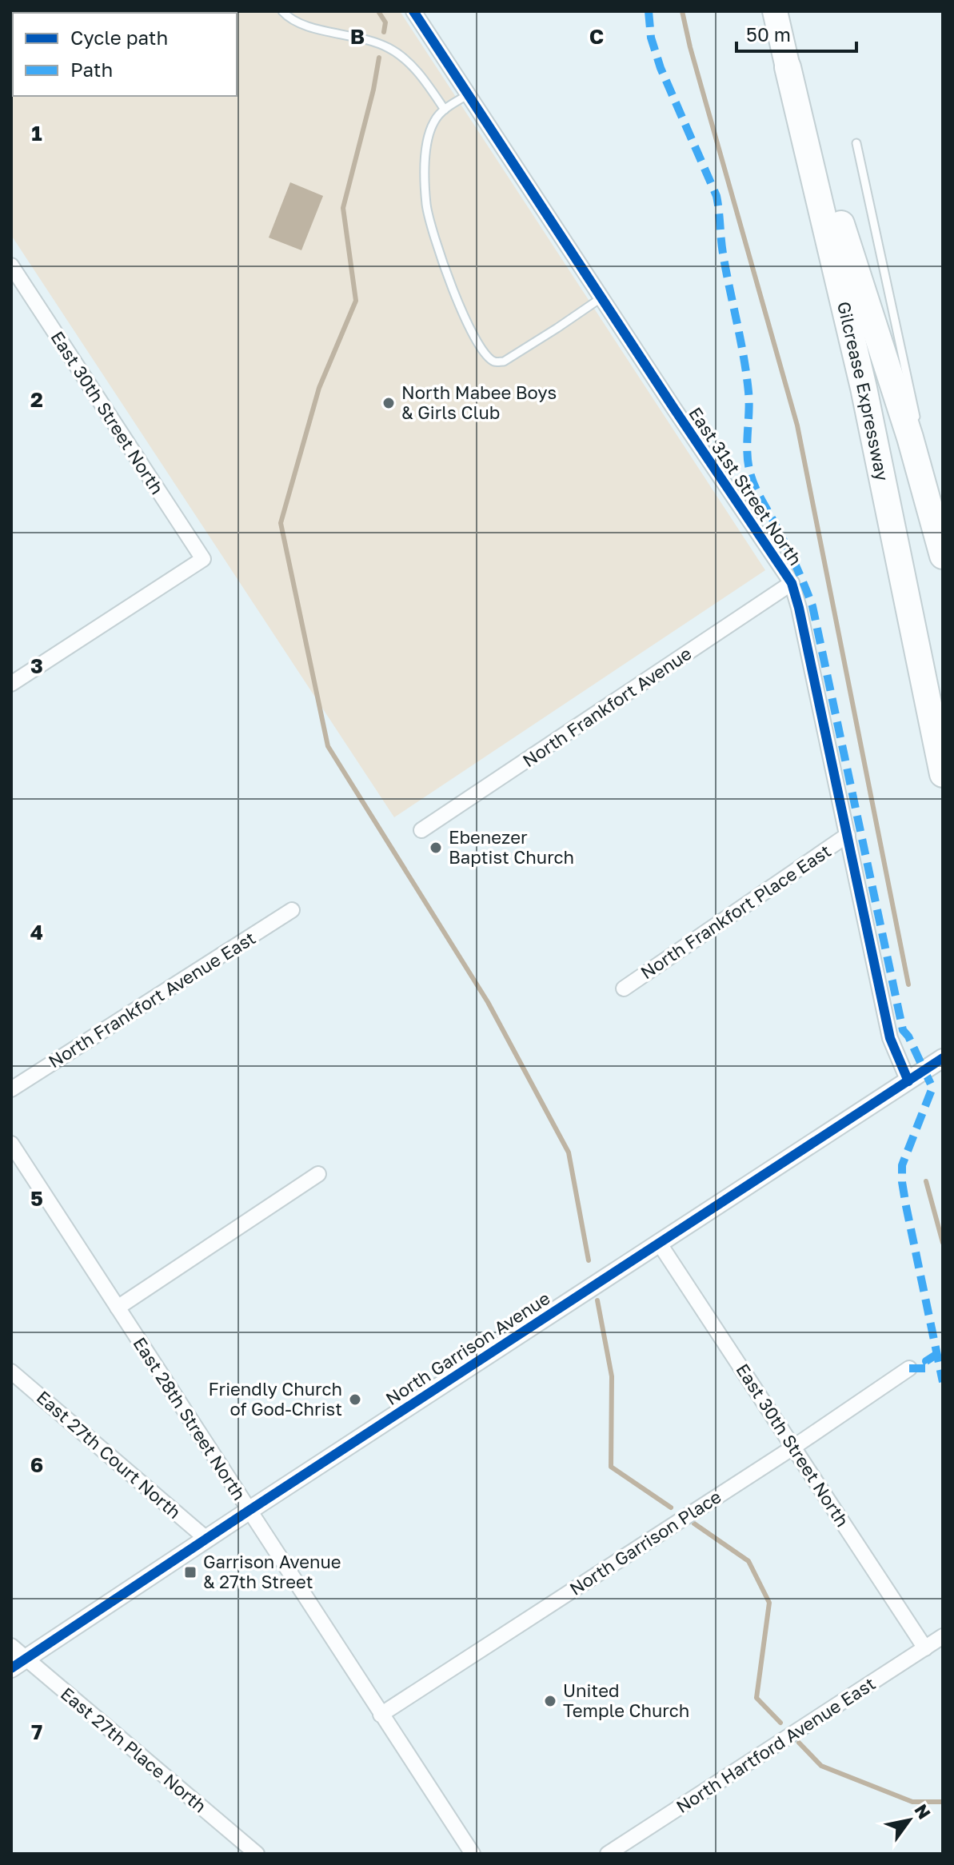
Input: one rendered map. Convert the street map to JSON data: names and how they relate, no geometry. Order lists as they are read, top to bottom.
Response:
{
  "streets": {
    "highway": ["Gilcrease Expressway"],
    "street": [
      "East 30th Street North",
      "East 31st Street North",
      "North Frankfort Avenue",
      "North Frankfort Place East",
      "North Frankfort Avenue East",
      "North Garrison Avenue",
      "East 28th Street North",
      "East 27th Court North",
      "North Garrison Place",
      "North Hartford Avenue East",
      "East 27th Place North"
    ]
  },
  "crossings": [
    ["East 30th Street North", "North Garrison Avenue"],
    ["East 30th Street North", "North Garrison Place"],
    ["East 30th Street North", "North Hartford Avenue East"],
    ["East 31st Street North", "North Frankfort Avenue"],
    ["East 31st Street North", "North Frankfort Place East"],
    ["East 31st Street North", "North Garrison Avenue"],
    ["North Garrison Avenue", "East 28th Street North"],
    ["North Garrison Avenue", "East 27th Court North"],
    ["North Garrison Avenue", "East 27th Place North"],
    ["East 28th Street North", "North Garrison Place"]
  ],
  "places": {
    "other": [
      "North Mabee Boys & Girls Club",
      "Ebenezer Baptist Church",
      "Friendly Church of God-Christ",
      "United Temple Church"
    ],
    "transit": ["Garrison Avenue & 27th Street"]
  },
  "legend": ["Cycle path", "Path"],
  "scale_bar": "50 m",
  "north": "top right",
  "grid": {
    "columns": ["B", "C"],
    "rows": [
      "1",
      "2",
      "3",
      "4",
      "5",
      "6",
      "7"
    ]
  }
}
